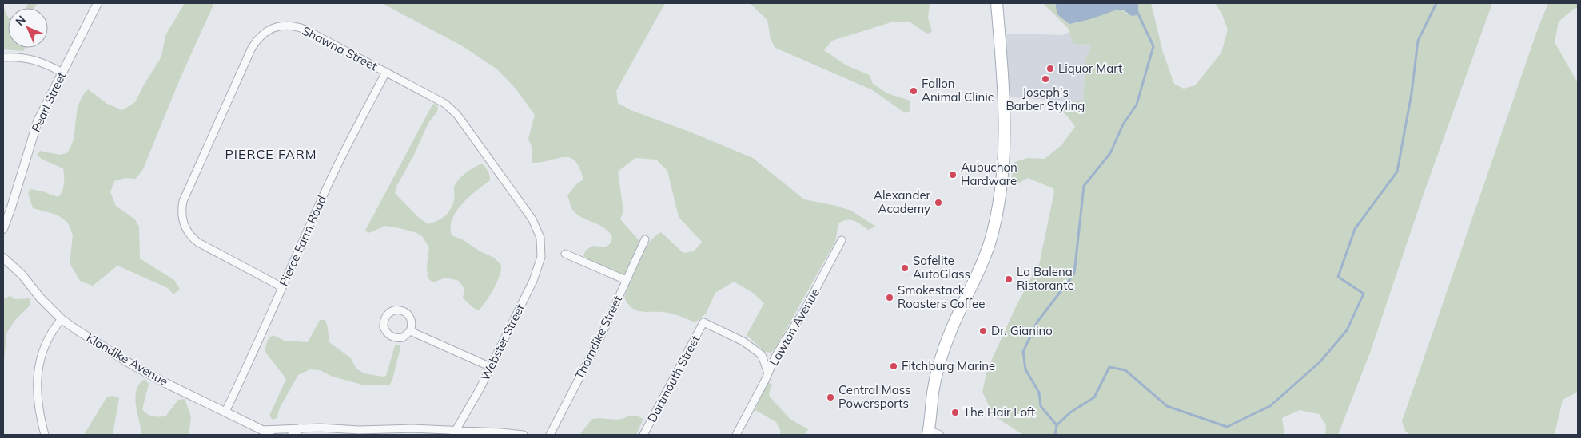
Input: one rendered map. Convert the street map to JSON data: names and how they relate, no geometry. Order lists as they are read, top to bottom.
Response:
{
  "streets": {
    "street": [
      "Shawna Street",
      "Pearl Street",
      "Pierce Farm Road",
      "Lawton Avenue",
      "Thorndike Street",
      "Webster Street",
      "Klondike Avenue",
      "Dartmouth Street"
    ]
  },
  "crossings": [
    ["Shawna Street", "Pierce Farm Road"],
    ["Shawna Street", "Webster Street"],
    ["Pierce Farm Road", "Klondike Avenue"],
    ["Lawton Avenue", "Dartmouth Street"]
  ],
  "districts": ["PIERCE FARM"],
  "places": [
    "Liquor Mart",
    "Joseph's Barber Styling",
    "Fallon Animal Clinic",
    "Aubuchon Hardware",
    "Alexander Academy",
    "Safelite AutoGlass",
    "La Balena Ristorante",
    "Smokestack Roasters Coffee",
    "Dr. Gianino",
    "Fitchburg Marine",
    "Central Mass Powersports",
    "The Hair Loft"
  ],
  "north": "top left"
}
